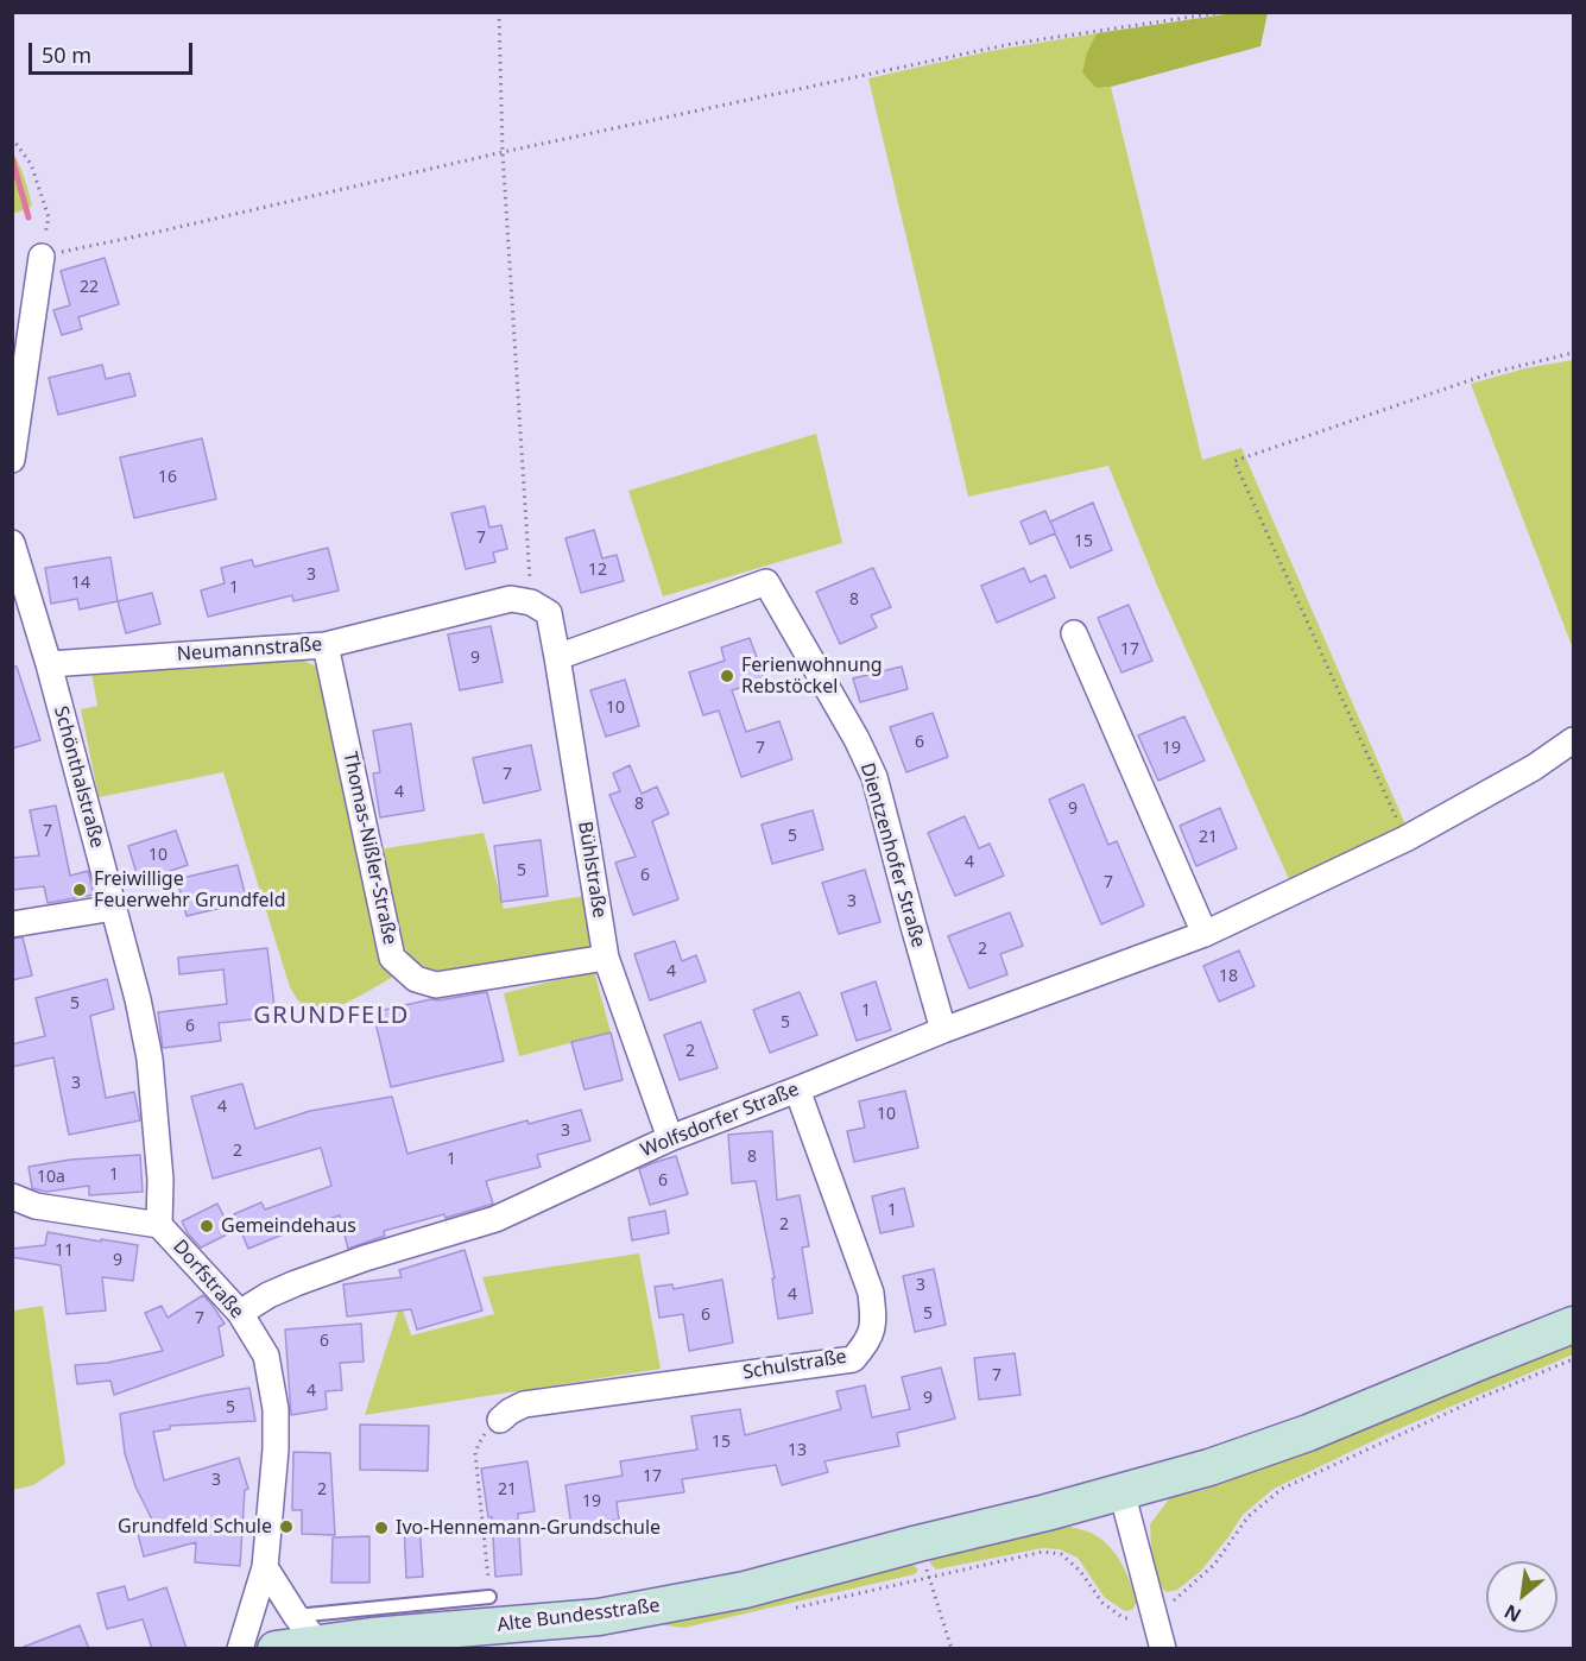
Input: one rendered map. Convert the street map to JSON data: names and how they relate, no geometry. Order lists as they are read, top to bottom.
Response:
{
  "streets": {
    "main road": ["Alte Bundesstraße"],
    "street": [
      "Neumannstraße",
      "Schönthalstraße",
      "Thomas-Nißler-Straße",
      "Dientzenhofer Straße",
      "Bühlstraße",
      "Wolfsdorfer Straße",
      "Dorfstraße",
      "Schulstraße"
    ]
  },
  "crossings": [
    ["Neumannstraße", "Schönthalstraße"],
    ["Neumannstraße", "Thomas-Nißler-Straße"],
    ["Neumannstraße", "Bühlstraße"],
    ["Schönthalstraße", "Dorfstraße"],
    ["Thomas-Nißler-Straße", "Bühlstraße"],
    ["Dientzenhofer Straße", "Bühlstraße"],
    ["Dientzenhofer Straße", "Wolfsdorfer Straße"],
    ["Bühlstraße", "Wolfsdorfer Straße"],
    ["Wolfsdorfer Straße", "Dorfstraße"],
    ["Wolfsdorfer Straße", "Schulstraße"]
  ],
  "districts": ["GRUNDFELD"],
  "places": [
    "Ferienwohnung Rebstöckel",
    "Freiwillige Feuerwehr Grundfeld",
    "Gemeindehaus",
    "Grundfeld Schule",
    "Ivo-Hennemann-Grundschule"
  ],
  "house_numbers": [
    "22",
    "16",
    "7",
    "15",
    "12",
    "3",
    "14",
    "1",
    "8",
    "17",
    "9",
    "10",
    "6",
    "7",
    "19",
    "7",
    "4",
    "8",
    "9",
    "7",
    "5",
    "21",
    "10",
    "4",
    "5",
    "6",
    "7",
    "3",
    "2",
    "4",
    "18",
    "5",
    "1",
    "5",
    "6",
    "2",
    "3",
    "4",
    "10",
    "3",
    "2",
    "8",
    "1",
    "1",
    "10a",
    "6",
    "1",
    "2",
    "11",
    "9",
    "3",
    "4",
    "5",
    "6",
    "7",
    "6",
    "7",
    "4",
    "9",
    "5",
    "15",
    "13",
    "17",
    "3",
    "2",
    "21",
    "19"
  ],
  "scale_bar": "50 m",
  "north": "bottom left"
}
